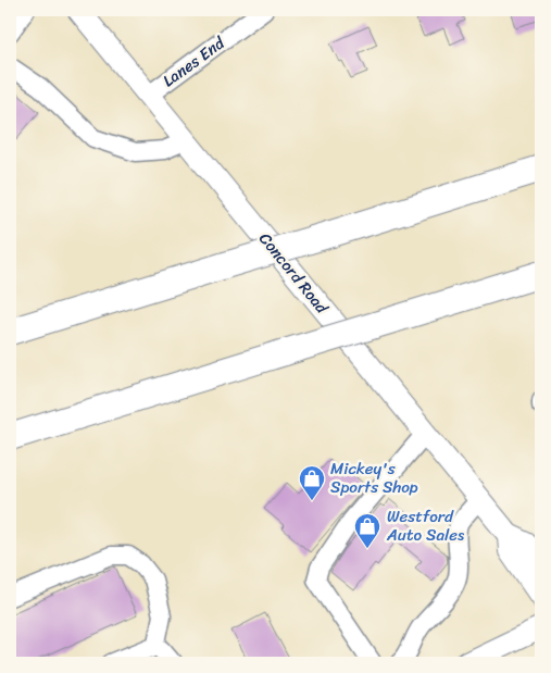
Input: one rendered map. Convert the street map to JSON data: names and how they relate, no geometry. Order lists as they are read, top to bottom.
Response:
{
  "streets": {
    "main road": ["Concord Road"],
    "street": ["Lanes End"]
  },
  "crossings": [
    ["Lanes End", "Concord Road"]
  ],
  "places": {
    "shop": ["Mickey's Sports Shop", "Westford Auto Sales"]
  }
}
